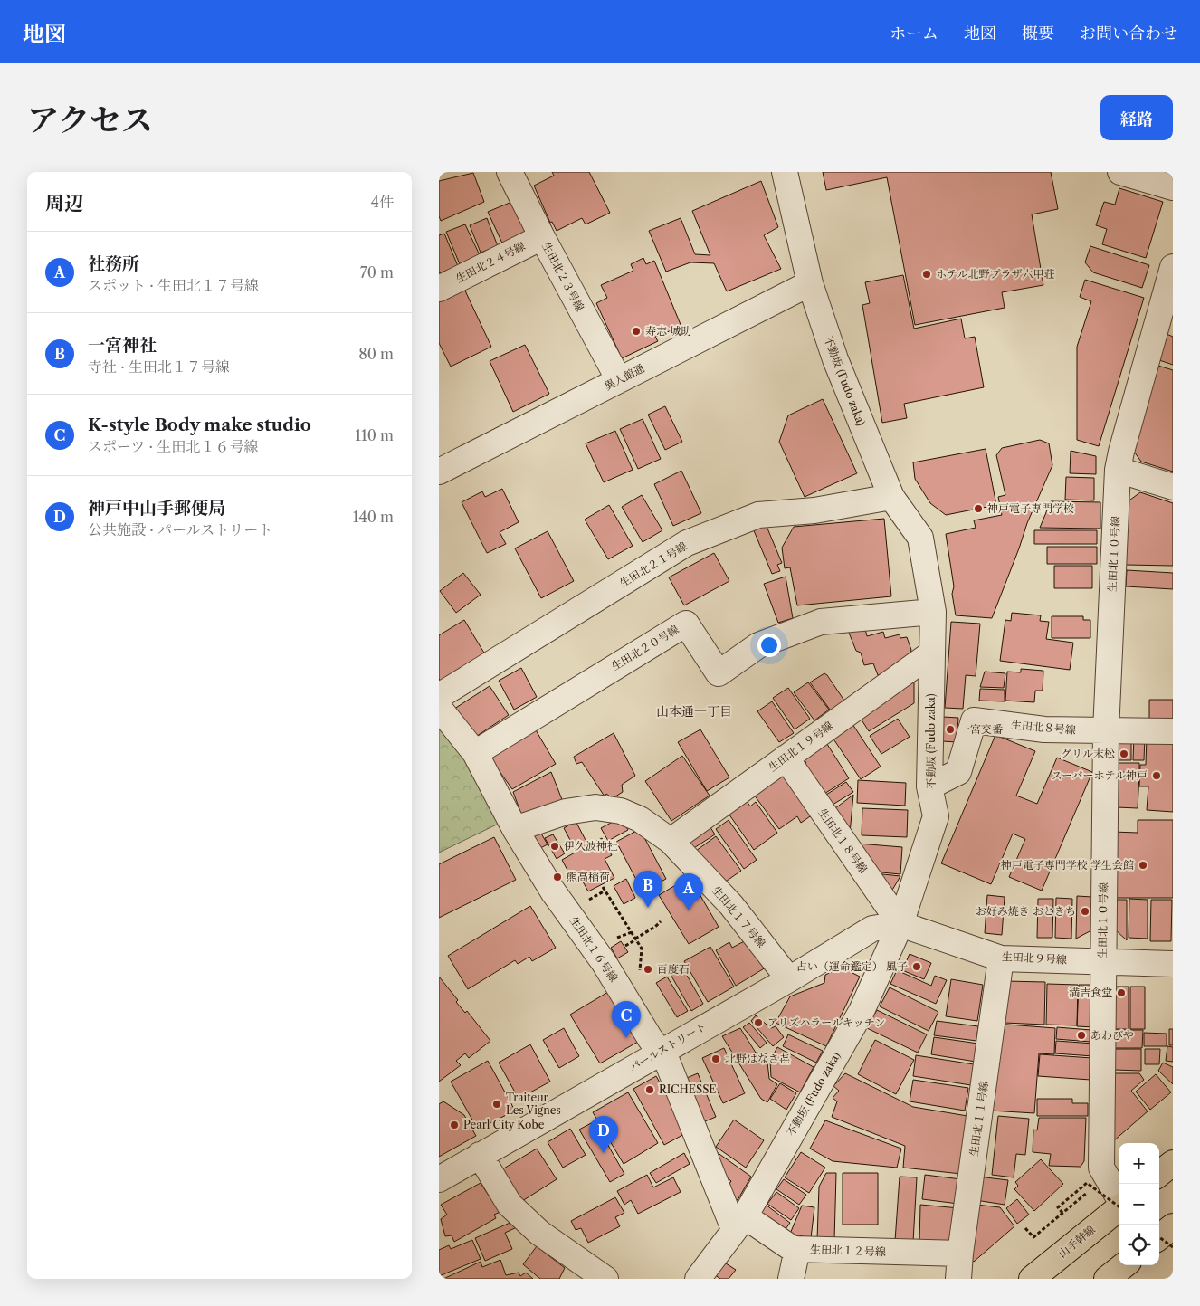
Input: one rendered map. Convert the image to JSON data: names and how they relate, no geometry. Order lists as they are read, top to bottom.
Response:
{
  "streets": {
    "main road": ["山手幹線"],
    "street": [
      "生田北２４号線",
      "生田北２３号線",
      "異人館通",
      "不動坂 (Fudo zaka)",
      "生田北１０号線",
      "生田北２１号線",
      "生田北２０号線",
      "生田北８号線",
      "生田北１９号線",
      "生田北１８号線",
      "生田北１７号線",
      "生田北１６号線",
      "生田北９号線",
      "パールストリート",
      "生田北１１号線",
      "生田北１２号線"
    ]
  },
  "crossings": [
    ["生田北２４号線", "生田北２３号線"],
    ["生田北２３号線", "異人館通"],
    ["異人館通", "不動坂 (Fudo zaka)"],
    ["不動坂 (Fudo zaka)", "生田北２１号線"],
    ["不動坂 (Fudo zaka)", "生田北２０号線"],
    ["不動坂 (Fudo zaka)", "生田北８号線"],
    ["不動坂 (Fudo zaka)", "生田北１９号線"],
    ["不動坂 (Fudo zaka)", "生田北１８号線"],
    ["不動坂 (Fudo zaka)", "生田北１６号線"],
    ["不動坂 (Fudo zaka)", "生田北９号線"],
    ["不動坂 (Fudo zaka)", "パールストリート"],
    ["不動坂 (Fudo zaka)", "生田北１２号線"],
    ["生田北１０号線", "生田北８号線"],
    ["生田北１０号線", "生田北９号線"],
    ["生田北２０号線", "生田北１６号線"],
    ["生田北１９号線", "生田北１８号線"],
    ["生田北１９号線", "生田北１７号線"],
    ["生田北１８号線", "生田北９号線"],
    ["生田北１８号線", "パールストリート"],
    ["生田北１７号線", "生田北１６号線"],
    ["生田北１７号線", "パールストリート"],
    ["生田北１６号線", "パールストリート"],
    ["生田北１６号線", "生田北１２号線"],
    ["生田北９号線", "パールストリート"],
    ["生田北９号線", "生田北１１号線"],
    ["生田北１１号線", "生田北１２号線"]
  ],
  "districts": ["山本通一丁目"],
  "places": [
    "ホテル北野プラザ六甲荘",
    "寿志 城助",
    "神戸電子専門学校",
    "一宮交番",
    "グリル末松",
    "スーパーホテル神戸",
    "伊久波神社",
    "神戸電子専門学校 学生会館",
    "熊高稲荷",
    "お好み焼き おときち",
    "占い（運命鑑定） 風子",
    "百度石",
    "満吉食堂",
    "アリズハラールキッチン",
    "あわびや",
    "北野はなさ㐂",
    "RICHESSE",
    "Traiteur Les Vignes",
    "Pearl City Kobe"
  ],
  "page": {
    "header": "地図",
    "nav": [
      "ホーム",
      "地図",
      "概要",
      "お問い合わせ"
    ],
    "title": "アクセス",
    "buttons": "経路",
    "heading": ["周辺", "4件"],
    "list": [
      {
        "mark": "A",
        "name": "社務所",
        "note": "スポット · 生田北１７号線",
        "value": "70 m"
      },
      {
        "mark": "B",
        "name": "一宮神社",
        "note": "寺社 · 生田北１７号線",
        "value": "80 m"
      },
      {
        "mark": "C",
        "name": "K-style Body make studio",
        "note": "スポーツ · 生田北１６号線",
        "value": "110 m"
      },
      {
        "mark": "D",
        "name": "神戸中山手郵便局",
        "note": "公共施設 · パールストリート",
        "value": "140 m"
      }
    ],
    "pins": [
      "B",
      "A",
      "C",
      "D"
    ],
    "map_buttons": ["+", "−"]
  }
}
